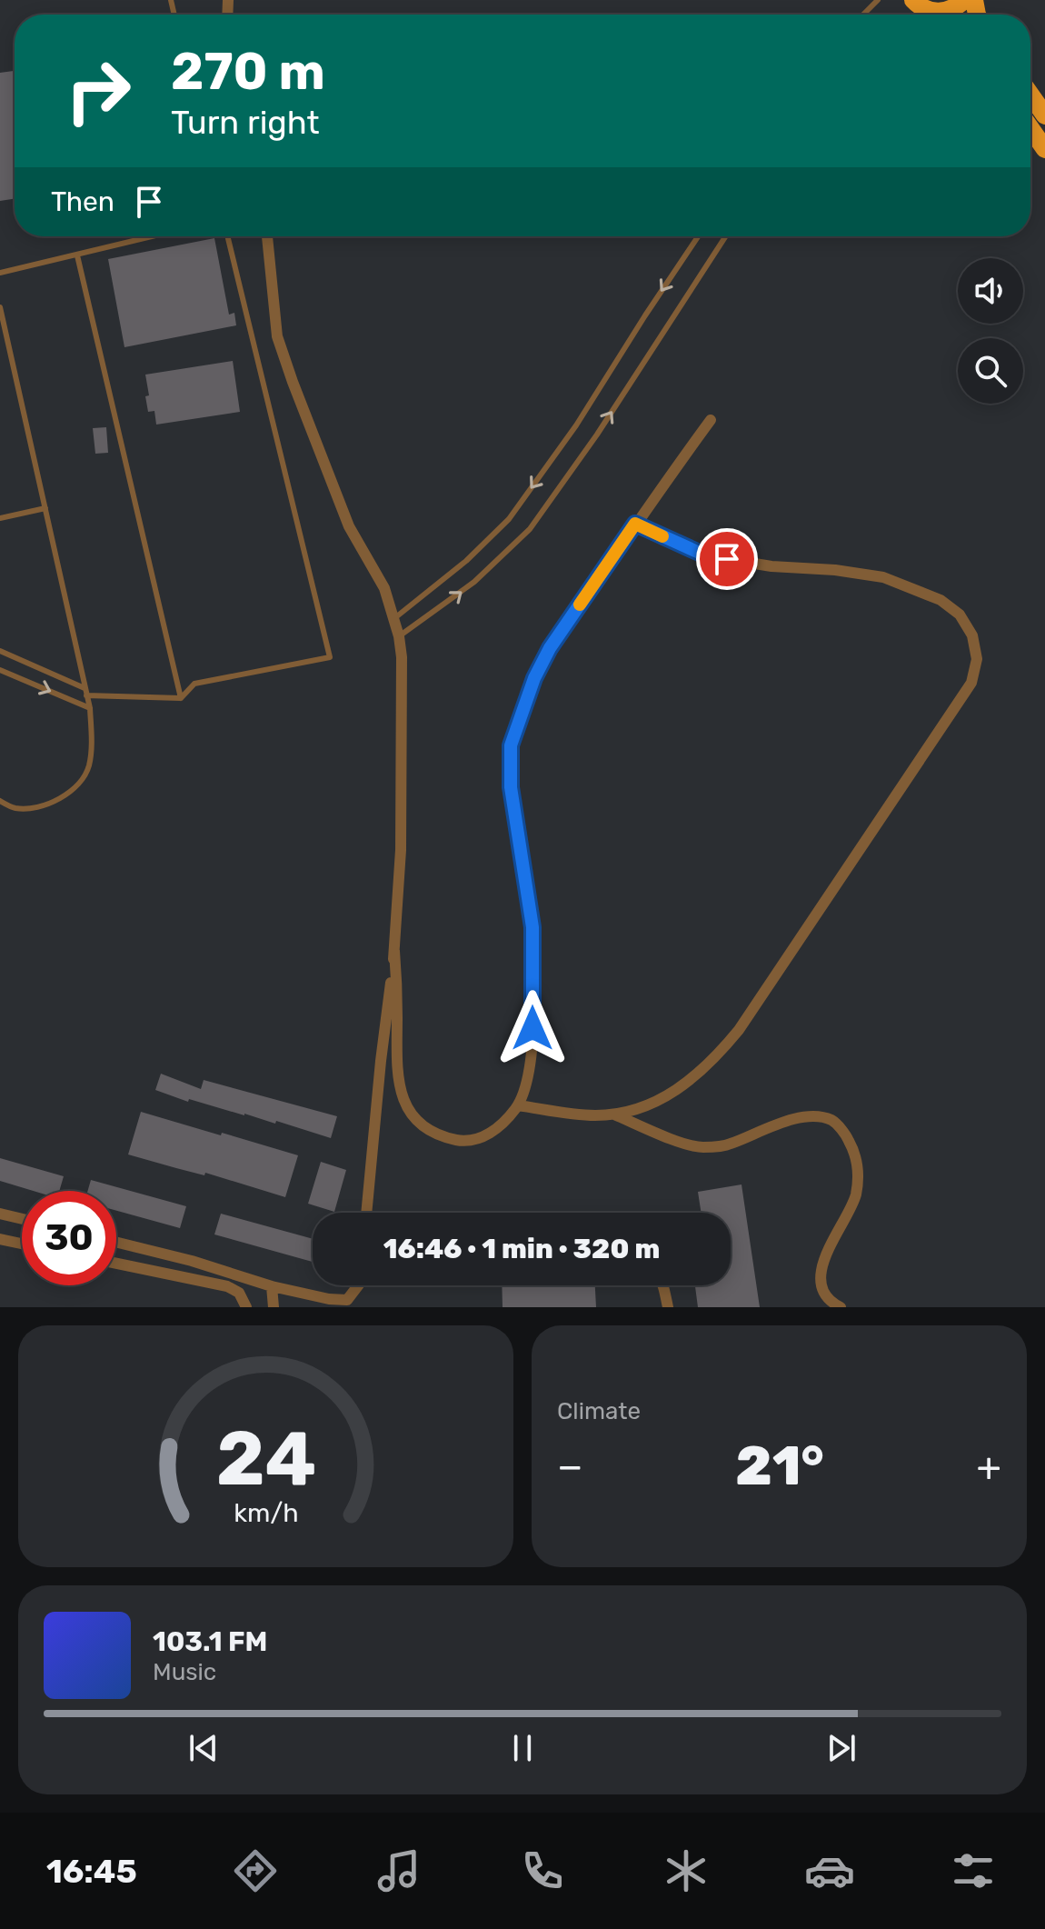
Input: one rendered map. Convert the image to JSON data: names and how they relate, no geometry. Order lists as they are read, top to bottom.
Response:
{
  "page": {
    "turn": ["270 m", "Turn right"],
    "then": "Then",
    "limit": "30",
    "trip": "16:46 · 1 min · 320 m",
    "tile": "Climate",
    "heat": ["−", "21°", "+"],
    "song": ["103.1 FM", "Music"],
    "tabs": "16:45",
    "gauge": ["24", "km/h"]
  }
}
